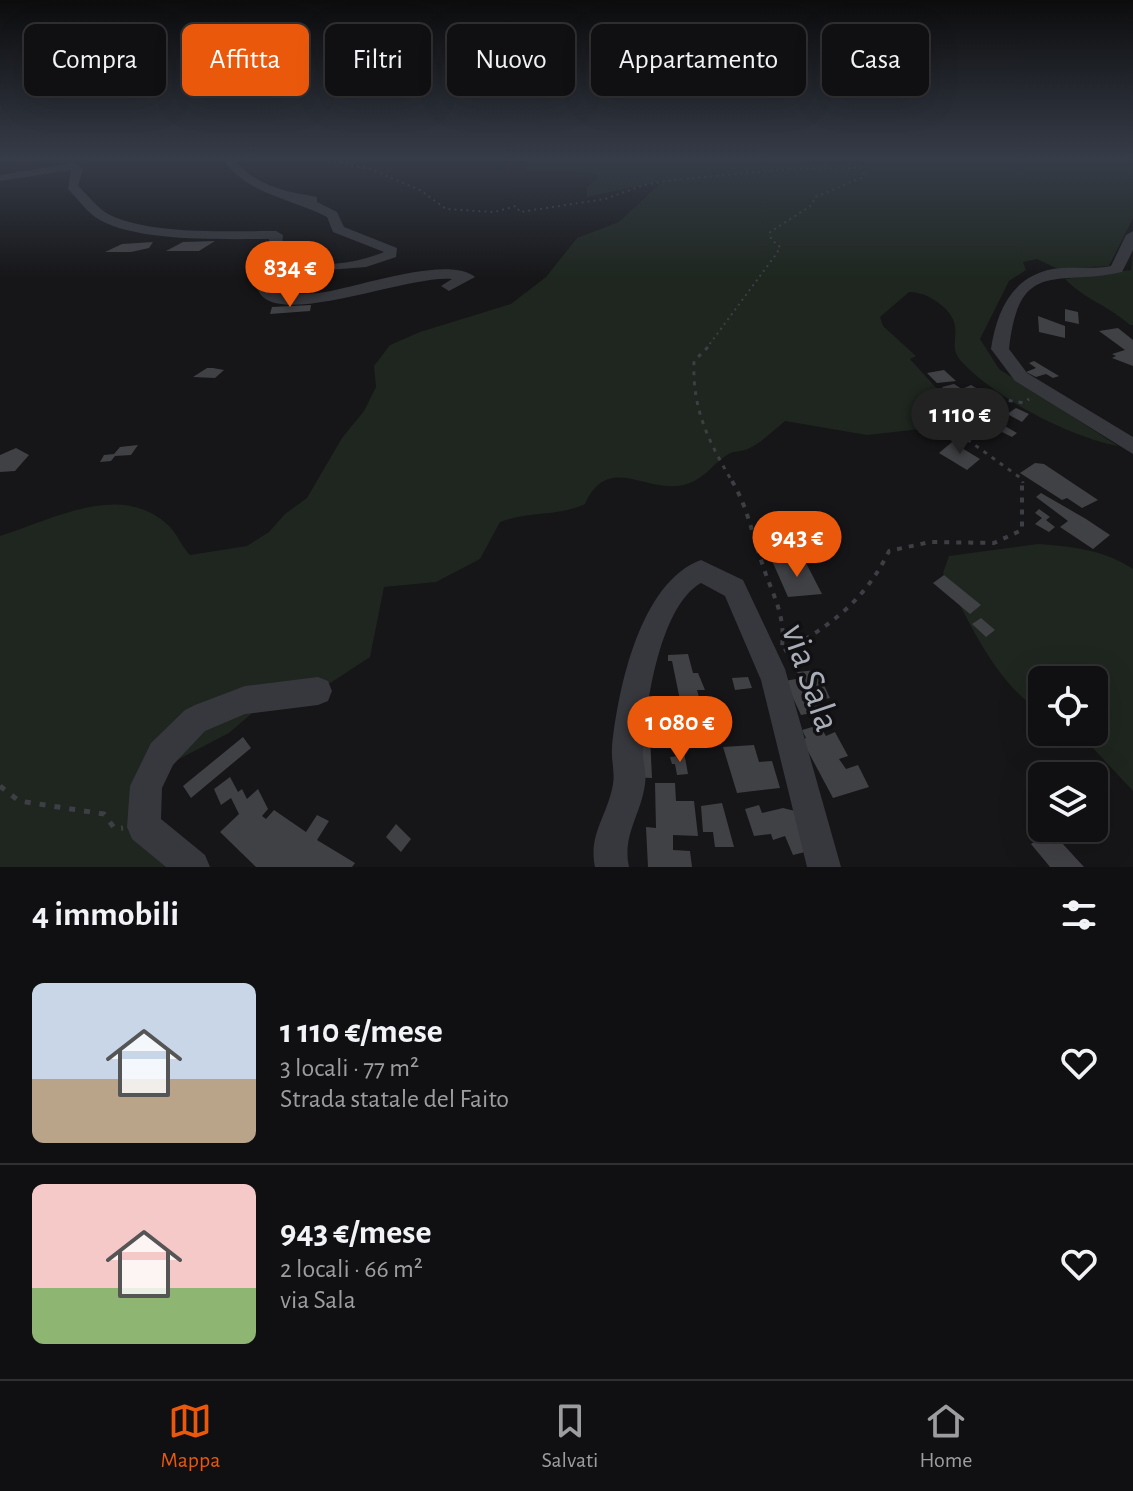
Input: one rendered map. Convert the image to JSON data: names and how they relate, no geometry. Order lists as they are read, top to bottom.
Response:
{
  "streets": {
    "street": ["via Sala"]
  },
  "page": {
    "chip": [
      "Compra",
      "Affitta",
      "Filtri",
      "Nuovo",
      "Appartamento",
      "Casa"
    ],
    "price": [
      "834 €",
      "1 110 €",
      "943 €",
      "1 080 €"
    ],
    "heading": "4 immobili",
    "list": [
      {
        "name": "1 110 €/mese",
        "note": "3 locali · 77 m² · Strada statale del Faito"
      },
      {
        "name": "943 €/mese",
        "note": "2 locali · 66 m² · via Sala"
      }
    ],
    "tabs": ["Mappa", "Salvati", "Home"]
  }
}
